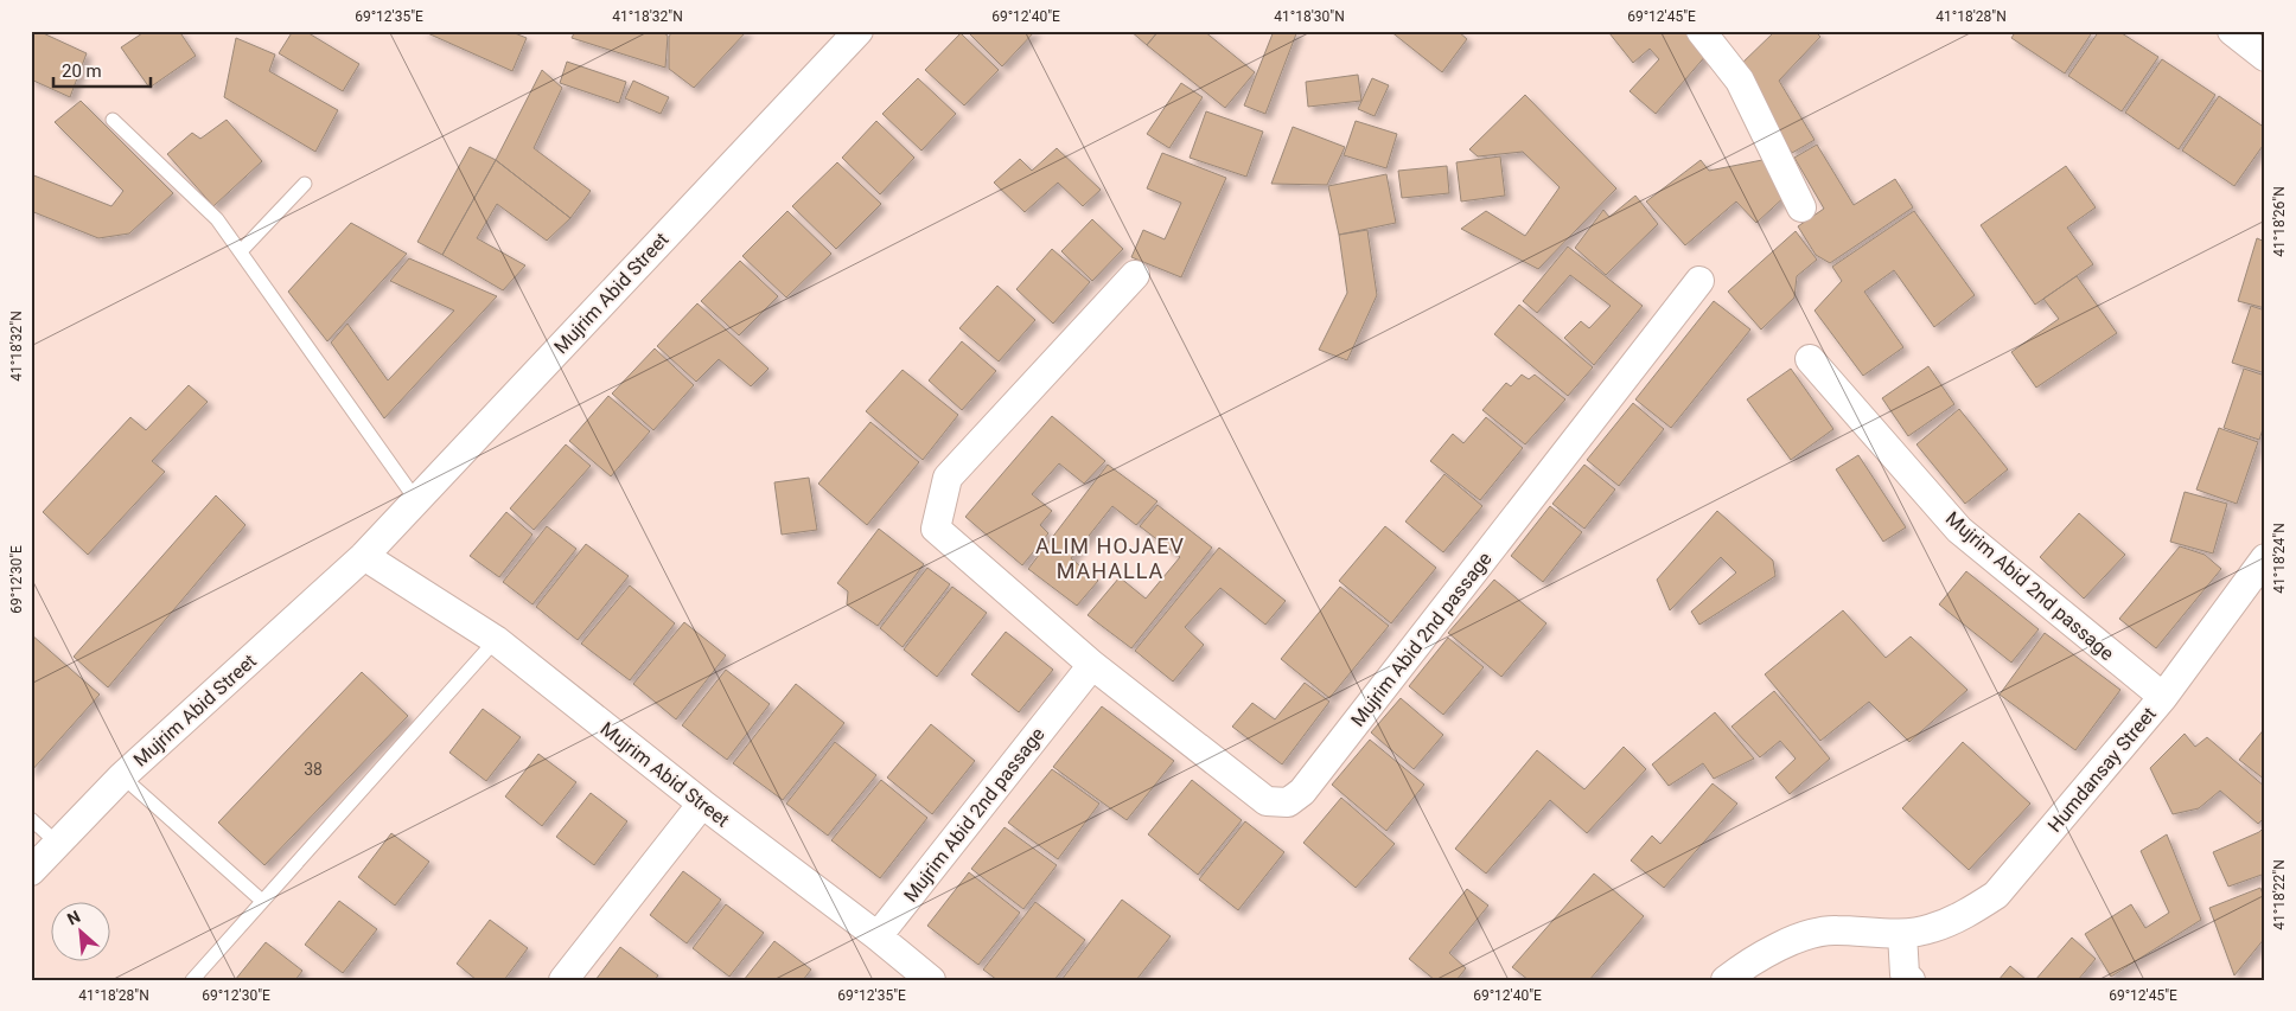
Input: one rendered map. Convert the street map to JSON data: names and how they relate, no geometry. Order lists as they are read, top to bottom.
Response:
{
  "streets": {
    "street": ["Mujrim Abid Street", "Mujrim Abid 2nd passage", "Humdansay Street"]
  },
  "crossings": [
    ["Mujrim Abid Street", "Mujrim Abid 2nd passage"],
    ["Mujrim Abid 2nd passage", "Humdansay Street"]
  ],
  "districts": ["ALIM HOJAEV MAHALLA"],
  "house_numbers": ["38"],
  "scale_bar": "20 m",
  "north": "top left",
  "coordinates": [
    "69°12'35\"E",
    "41°18'32\"N",
    "69°12'40\"E",
    "41°18'30\"N",
    "69°12'45\"E",
    "41°18'28\"N",
    "41°18'26\"N",
    "41°18'24\"N",
    "69°12'30\"E",
    "41°18'22\"N"
  ]
}
